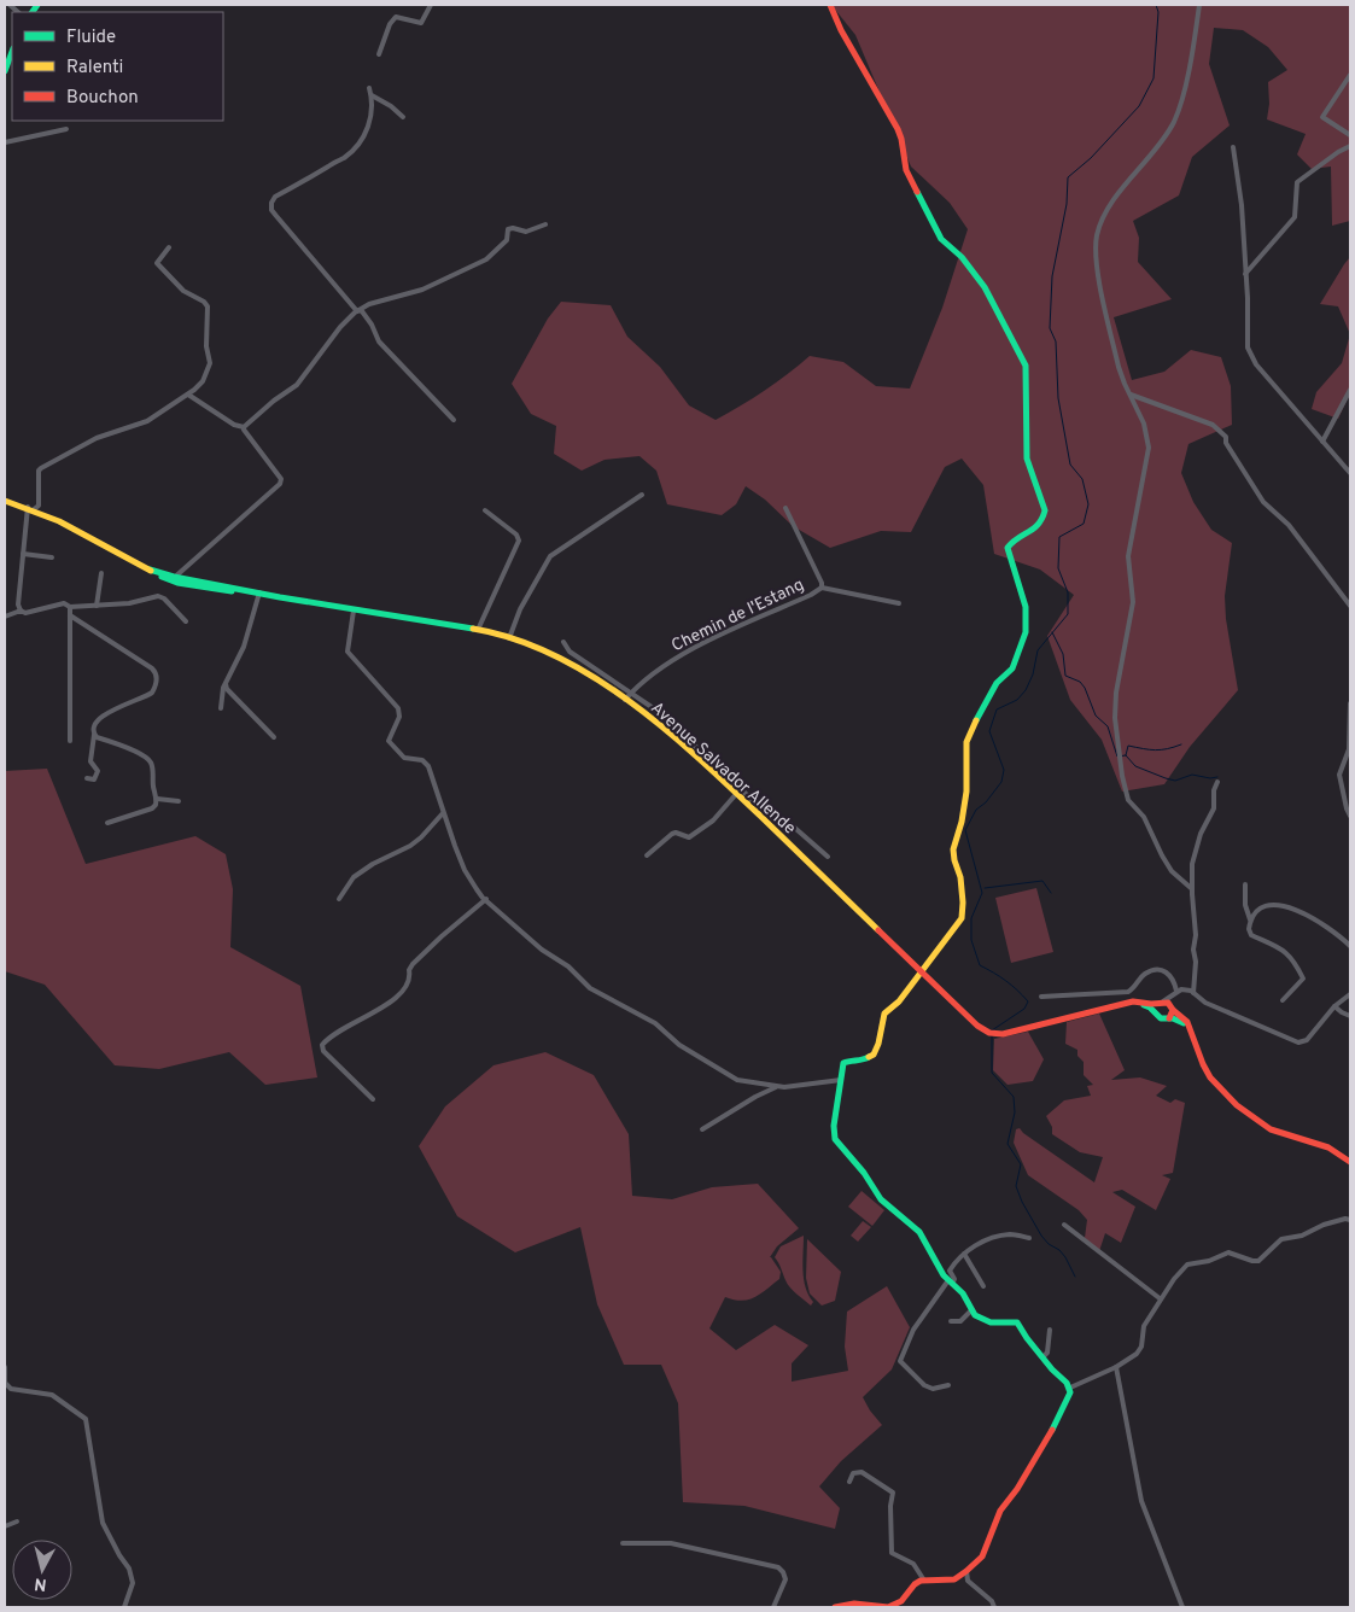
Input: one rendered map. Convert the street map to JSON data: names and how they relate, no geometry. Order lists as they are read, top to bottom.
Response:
{
  "streets": {
    "street": ["Chemin de l'Estang", "Avenue Salvador Allende"]
  },
  "crossings": [
    ["Chemin de l'Estang", "Avenue Salvador Allende"]
  ],
  "legend": ["Fluide", "Ralenti", "Bouchon"],
  "north": "bottom"
}
